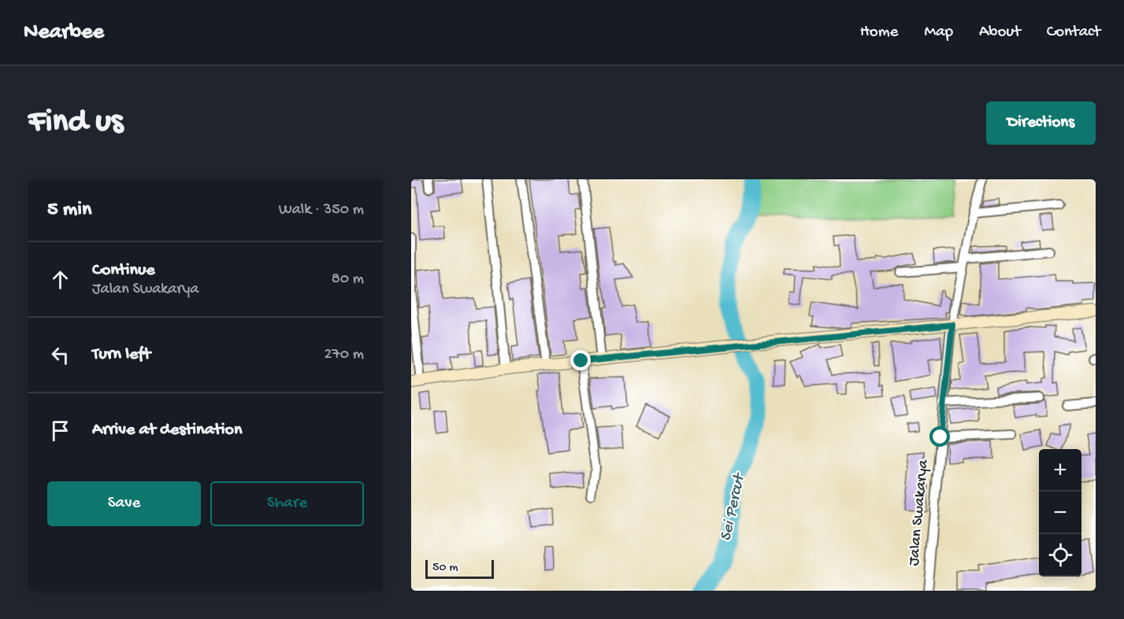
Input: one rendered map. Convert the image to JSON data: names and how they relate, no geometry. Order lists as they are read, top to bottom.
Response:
{
  "streets": {
    "street": ["Jalan Swakarya"]
  },
  "water": ["Sei Percut"],
  "scale_bar": "50 m",
  "page": {
    "header": "Nearbee",
    "nav": [
      "Home",
      "Map",
      "About",
      "Contact"
    ],
    "buttons": [
      "Directions",
      ["Save", "Share"]
    ],
    "title": "Find us",
    "heading": ["5 min", "Walk · 350 m"],
    "list": [
      ["Continue", "Jalan Swakarya", "80 m"],
      ["Turn left", "270 m"],
      "Arrive at destination"
    ],
    "map_buttons": ["+", "−"],
    "scale": "50 m"
  }
}
